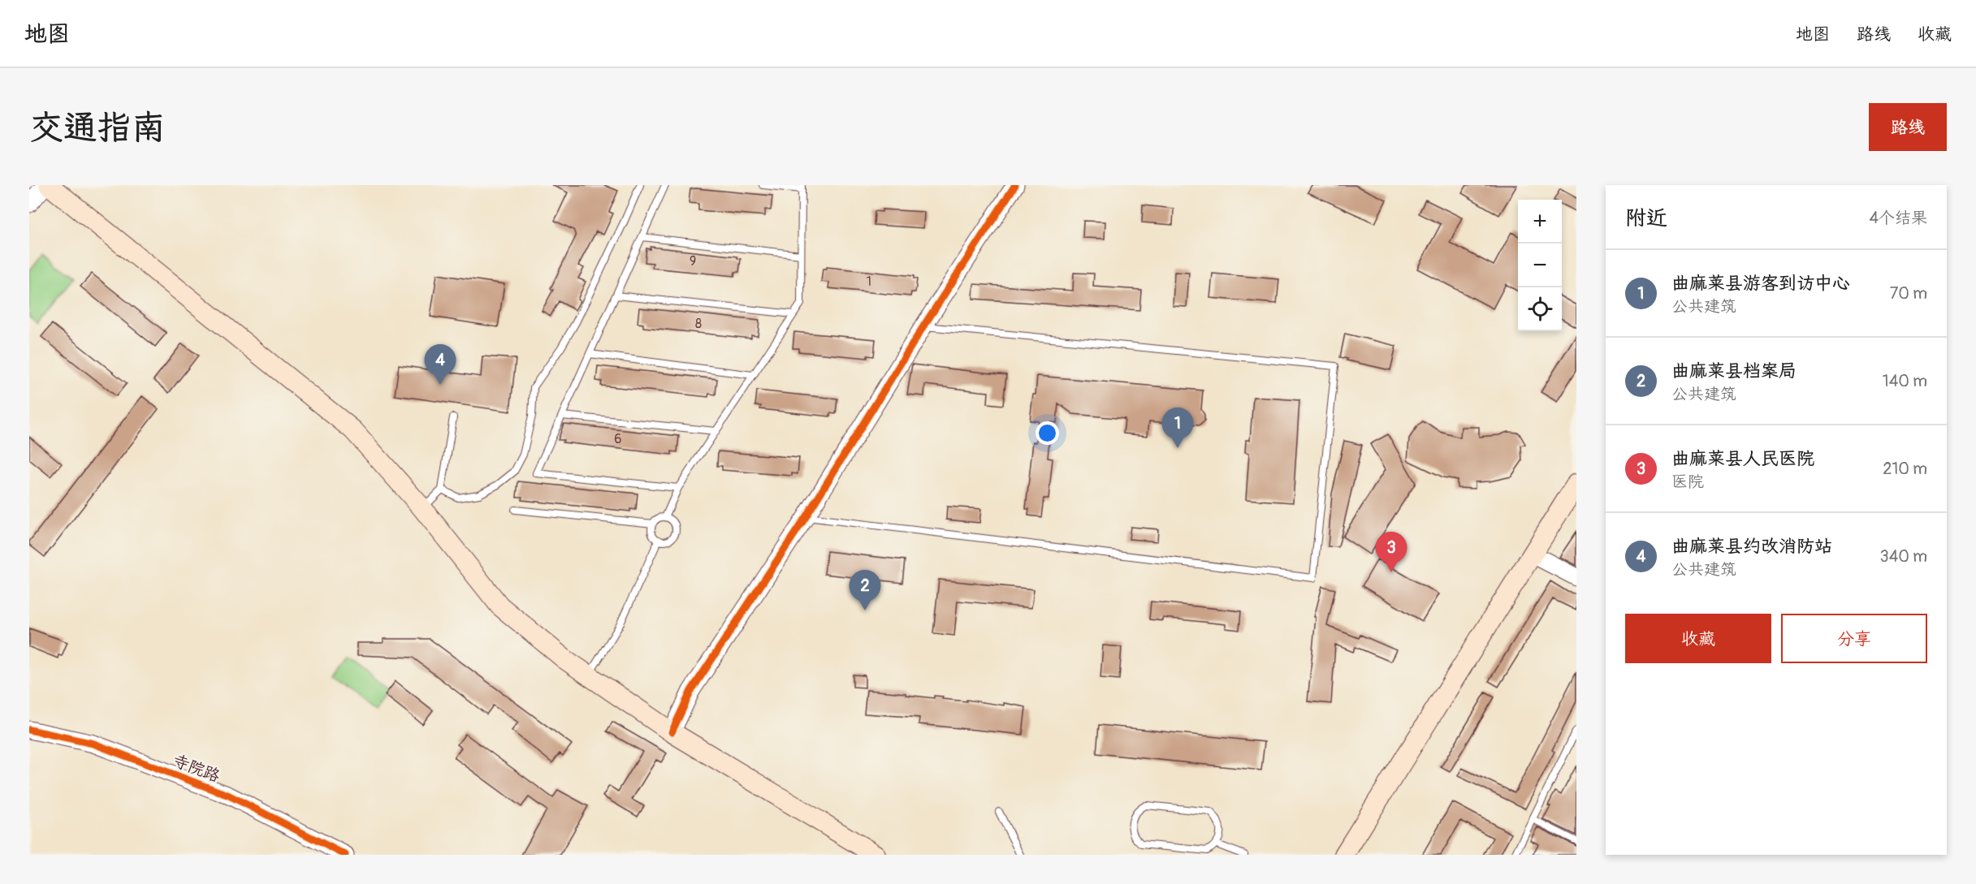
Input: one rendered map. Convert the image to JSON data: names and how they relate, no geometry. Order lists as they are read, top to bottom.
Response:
{
  "streets": {
    "street": ["寺院路"]
  },
  "house_numbers": [
    "9",
    "1",
    "8",
    "6"
  ],
  "page": {
    "header": "地图",
    "nav": ["地图", "路线", "收藏"],
    "buttons": [
      "路线",
      ["收藏", "分享"]
    ],
    "title": "交通指南",
    "heading": ["附近", "4个结果"],
    "map_buttons": ["+", "−"],
    "list": [
      {
        "mark": "1",
        "name": "曲麻莱县游客到访中心",
        "note": "公共建筑",
        "value": "70 m"
      },
      {
        "mark": "2",
        "name": "曲麻莱县档案局",
        "note": "公共建筑",
        "value": "140 m"
      },
      {
        "mark": "3",
        "name": "曲麻莱县人民医院",
        "note": "医院",
        "value": "210 m"
      },
      {
        "mark": "4",
        "name": "曲麻莱县约改消防站",
        "note": "公共建筑",
        "value": "340 m"
      }
    ],
    "pins": [
      "4",
      "1",
      "3",
      "2"
    ]
  }
}
